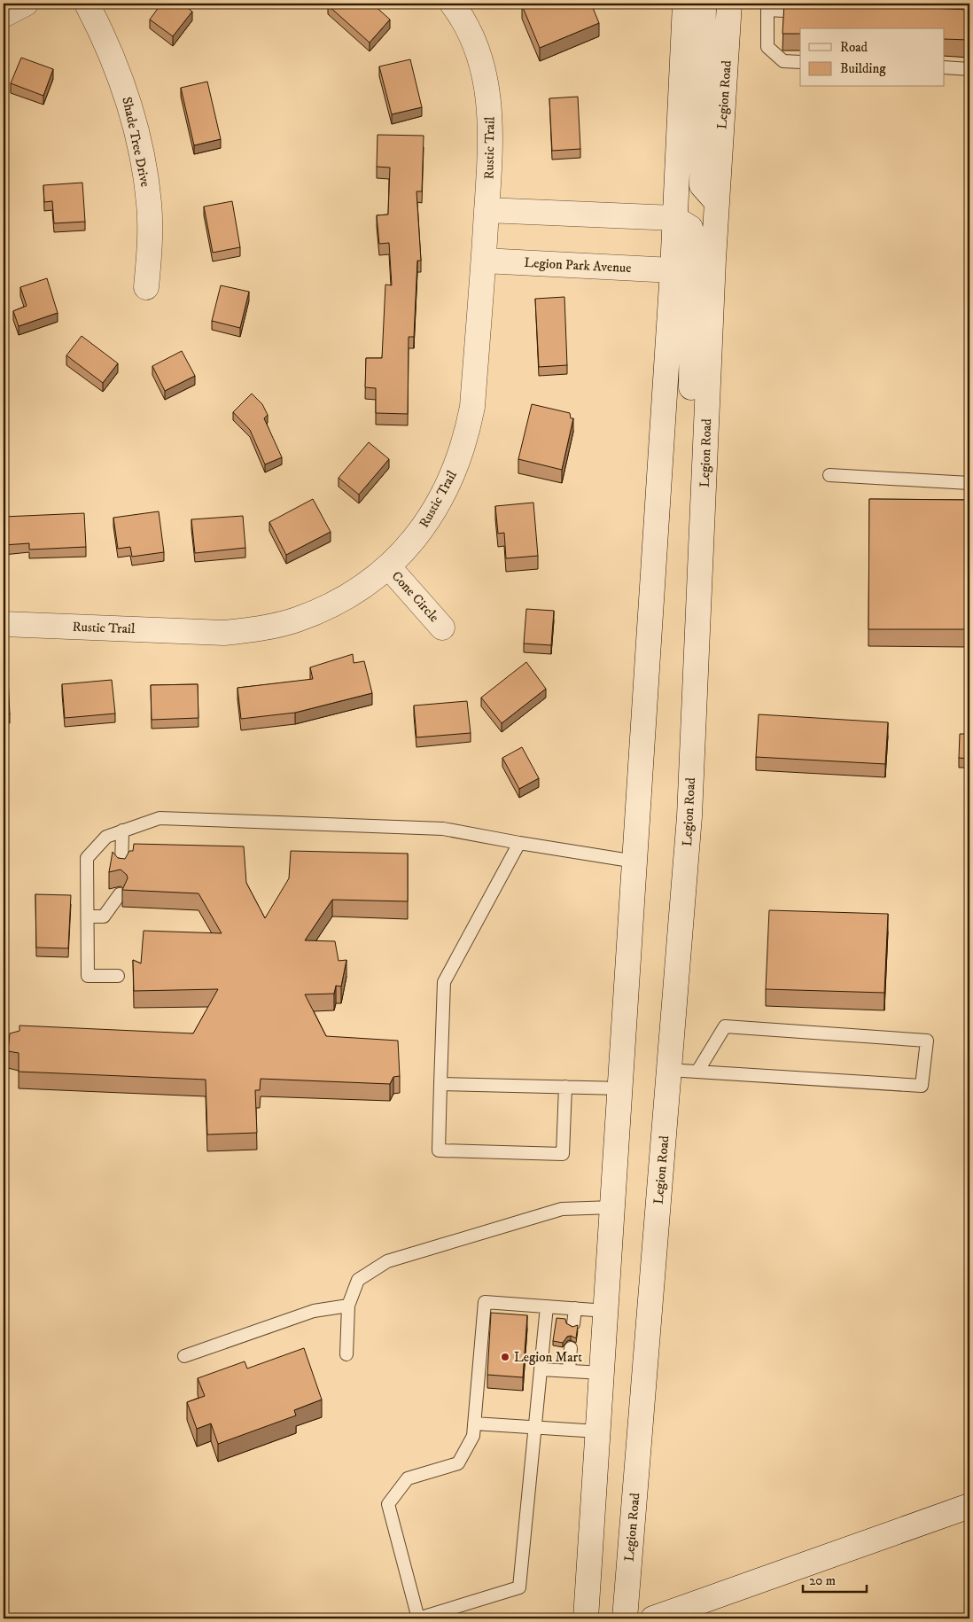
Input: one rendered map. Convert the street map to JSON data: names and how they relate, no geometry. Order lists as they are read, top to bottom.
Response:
{
  "streets": {
    "main road": [
      "Legion Road",
      "Shade Tree Drive",
      "Rustic Trail",
      "Legion Park Avenue",
      "Cone Circle"
    ]
  },
  "crossings": [
    ["Rustic Trail", "Legion Park Avenue"],
    ["Rustic Trail", "Cone Circle"]
  ],
  "places": ["Legion Mart"],
  "legend": ["Road", "Building"],
  "scale_bar": "20 m"
}
